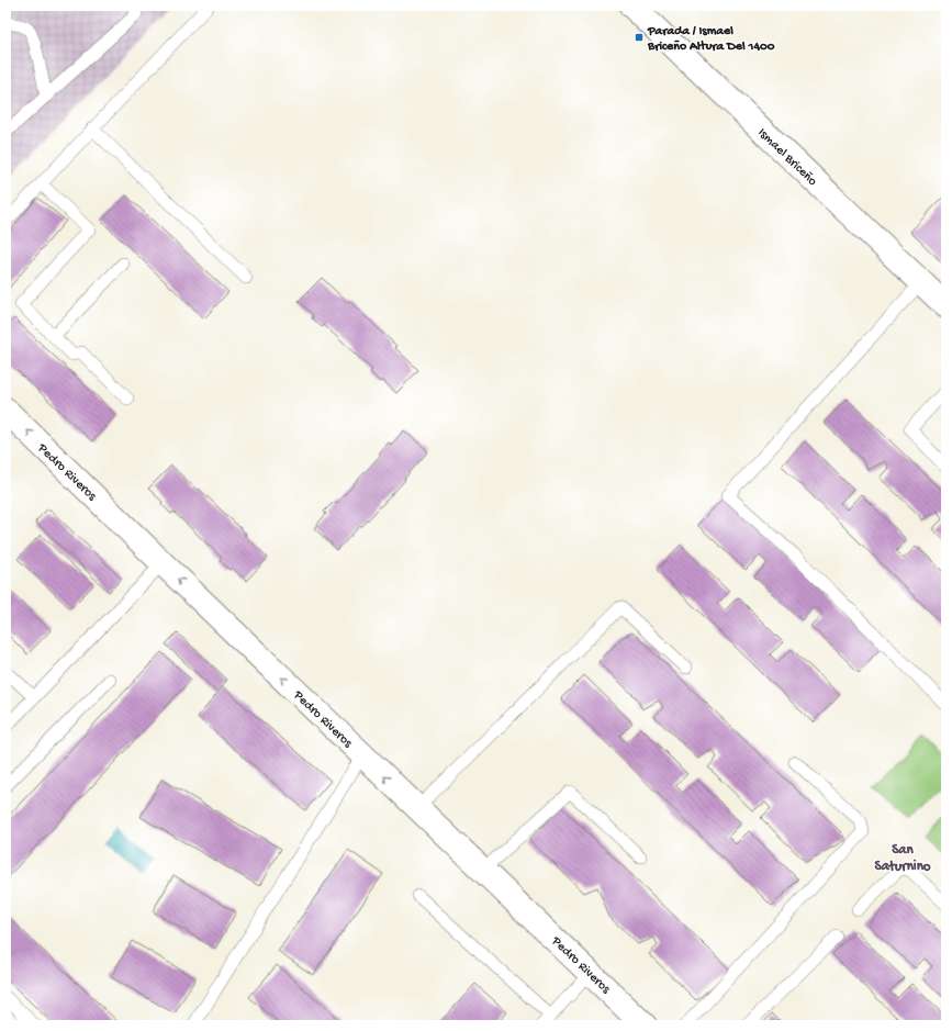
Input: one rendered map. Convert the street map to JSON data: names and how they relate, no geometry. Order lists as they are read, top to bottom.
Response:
{
  "streets": {
    "street": ["Ismael Briceño", "Pedro Riveros"]
  },
  "one_way": ["Pedro Riveros"],
  "districts": ["San Saturnino"],
  "places": {
    "transit": ["Parada / Ismael Briceño Altura Del 1400"]
  }
}
